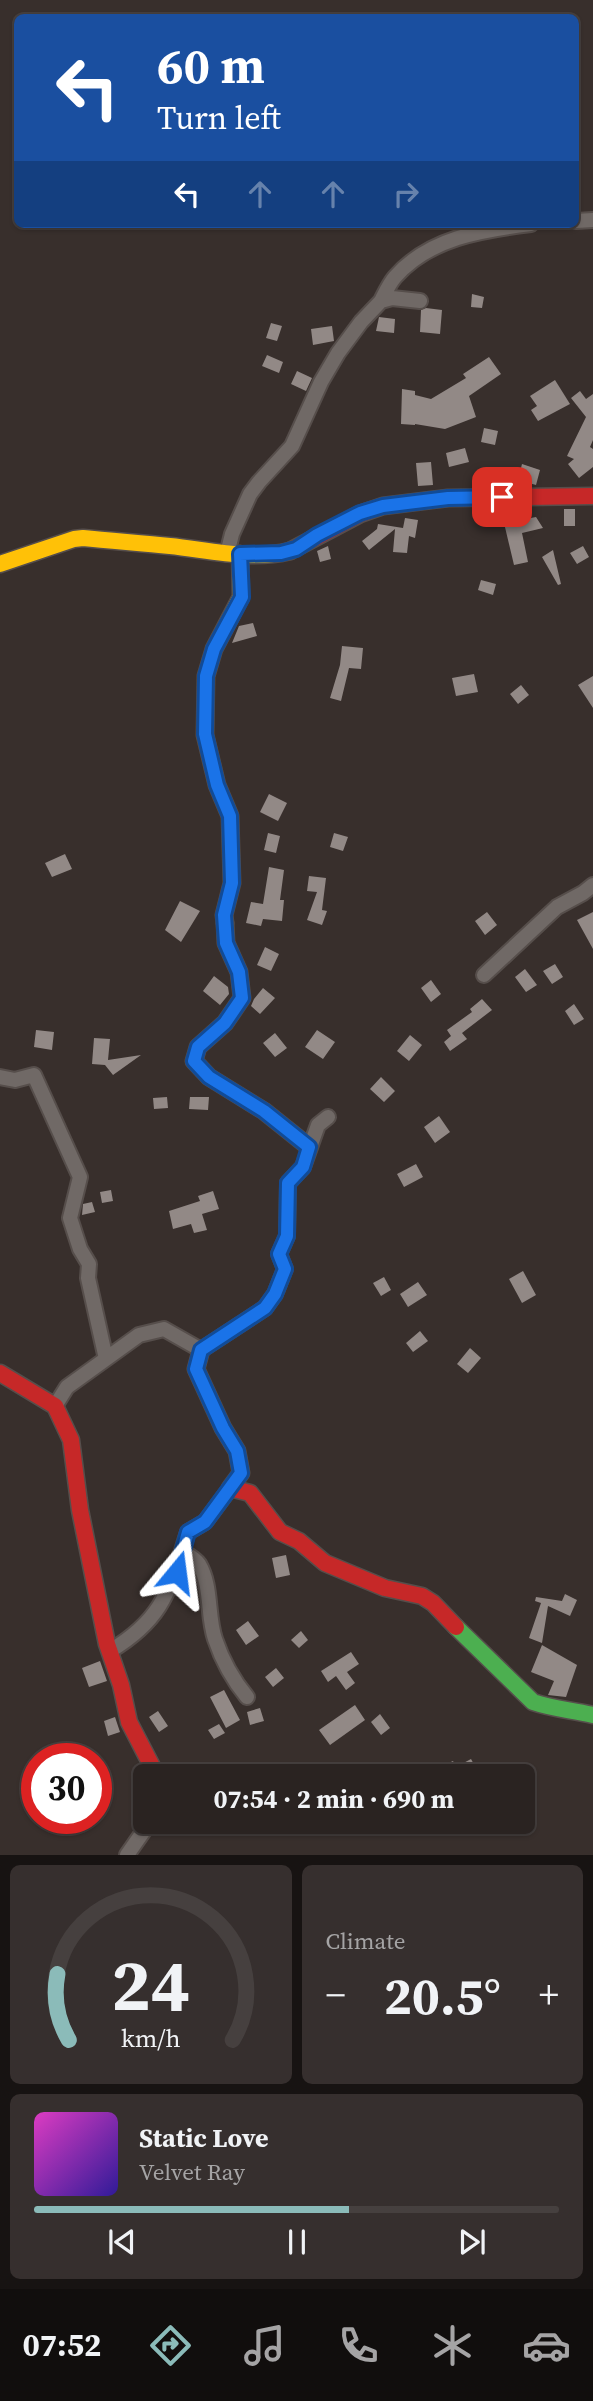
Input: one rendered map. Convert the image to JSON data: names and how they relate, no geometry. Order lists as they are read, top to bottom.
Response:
{
  "page": {
    "turn": ["60 m", "Turn left"],
    "limit": "30",
    "trip": "07:54 · 2 min · 690 m",
    "tile": "Climate",
    "heat": ["−", "20.5°", "+"],
    "song": ["Static Love", "Velvet Ray"],
    "tabs": "07:52",
    "gauge": ["24", "km/h"]
  }
}
